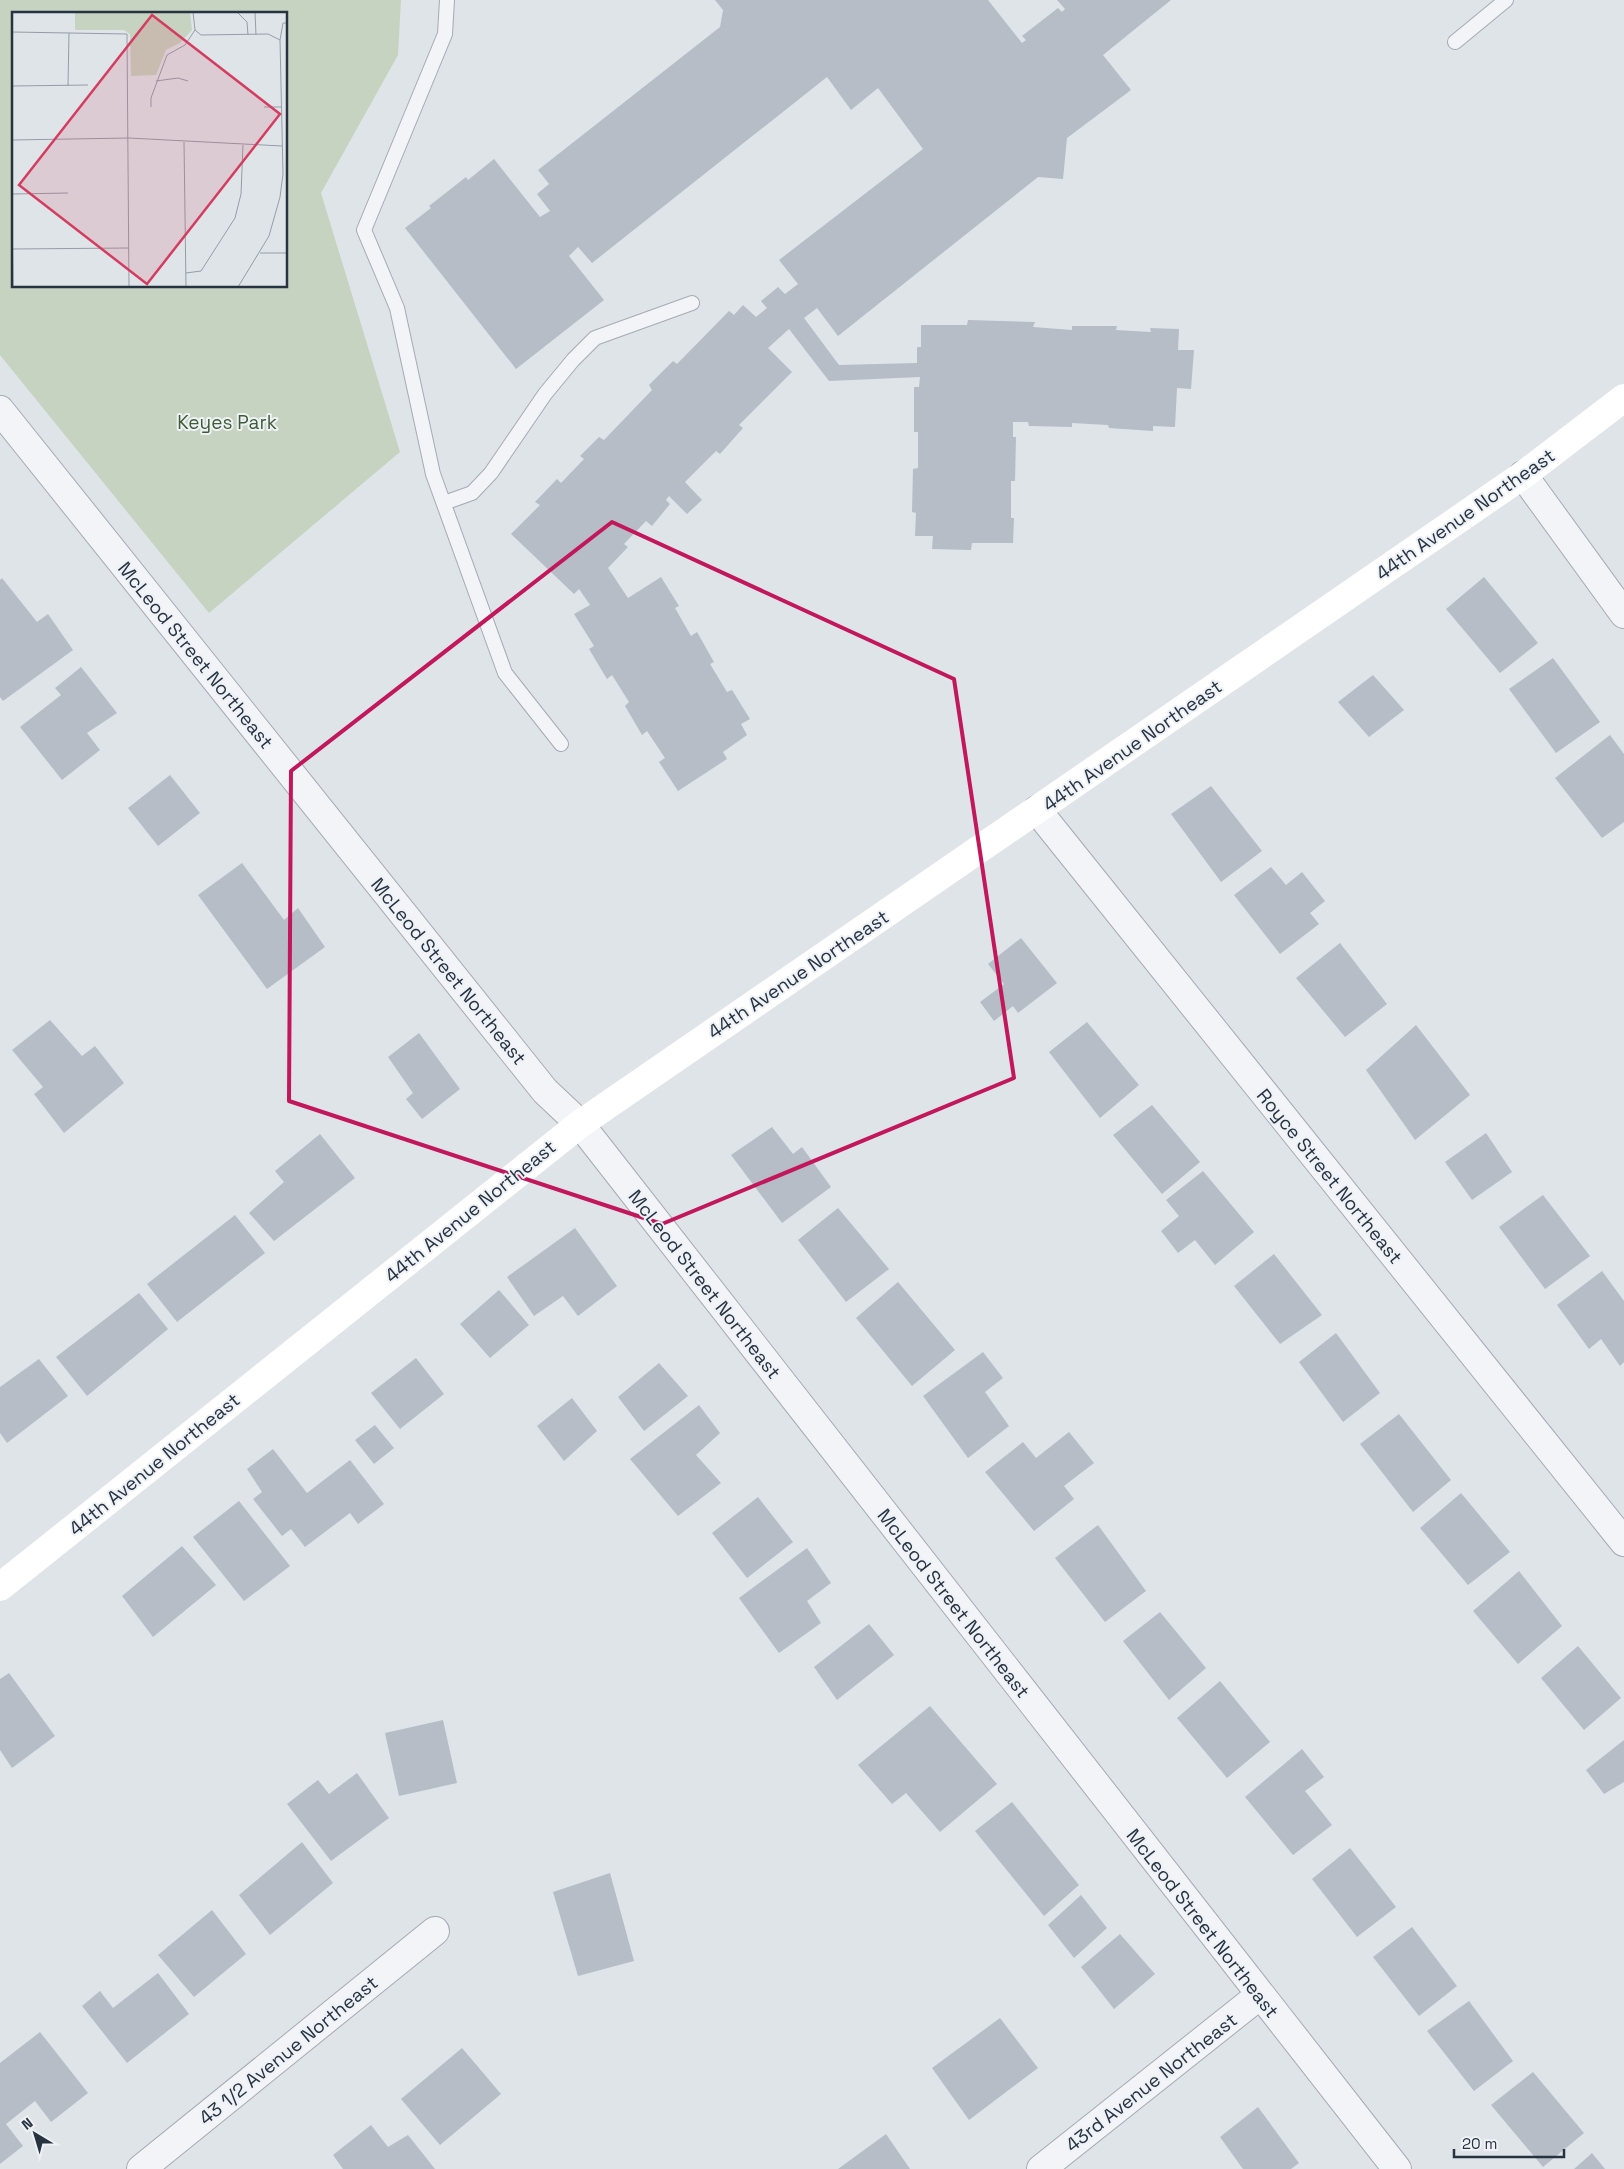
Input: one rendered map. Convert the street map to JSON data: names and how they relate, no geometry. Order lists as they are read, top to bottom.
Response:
{
  "streets": {
    "street": [
      "44th Avenue Northeast",
      "McLeod Street Northeast",
      "Royce Street Northeast",
      "43 1/2 Avenue Northeast",
      "43rd Avenue Northeast"
    ]
  },
  "crossings": [
    ["44th Avenue Northeast", "McLeod Street Northeast"],
    ["44th Avenue Northeast", "Royce Street Northeast"],
    ["McLeod Street Northeast", "43rd Avenue Northeast"]
  ],
  "parks": ["Keyes Park"],
  "scale_bar": "20 m",
  "north": "top left"
}
